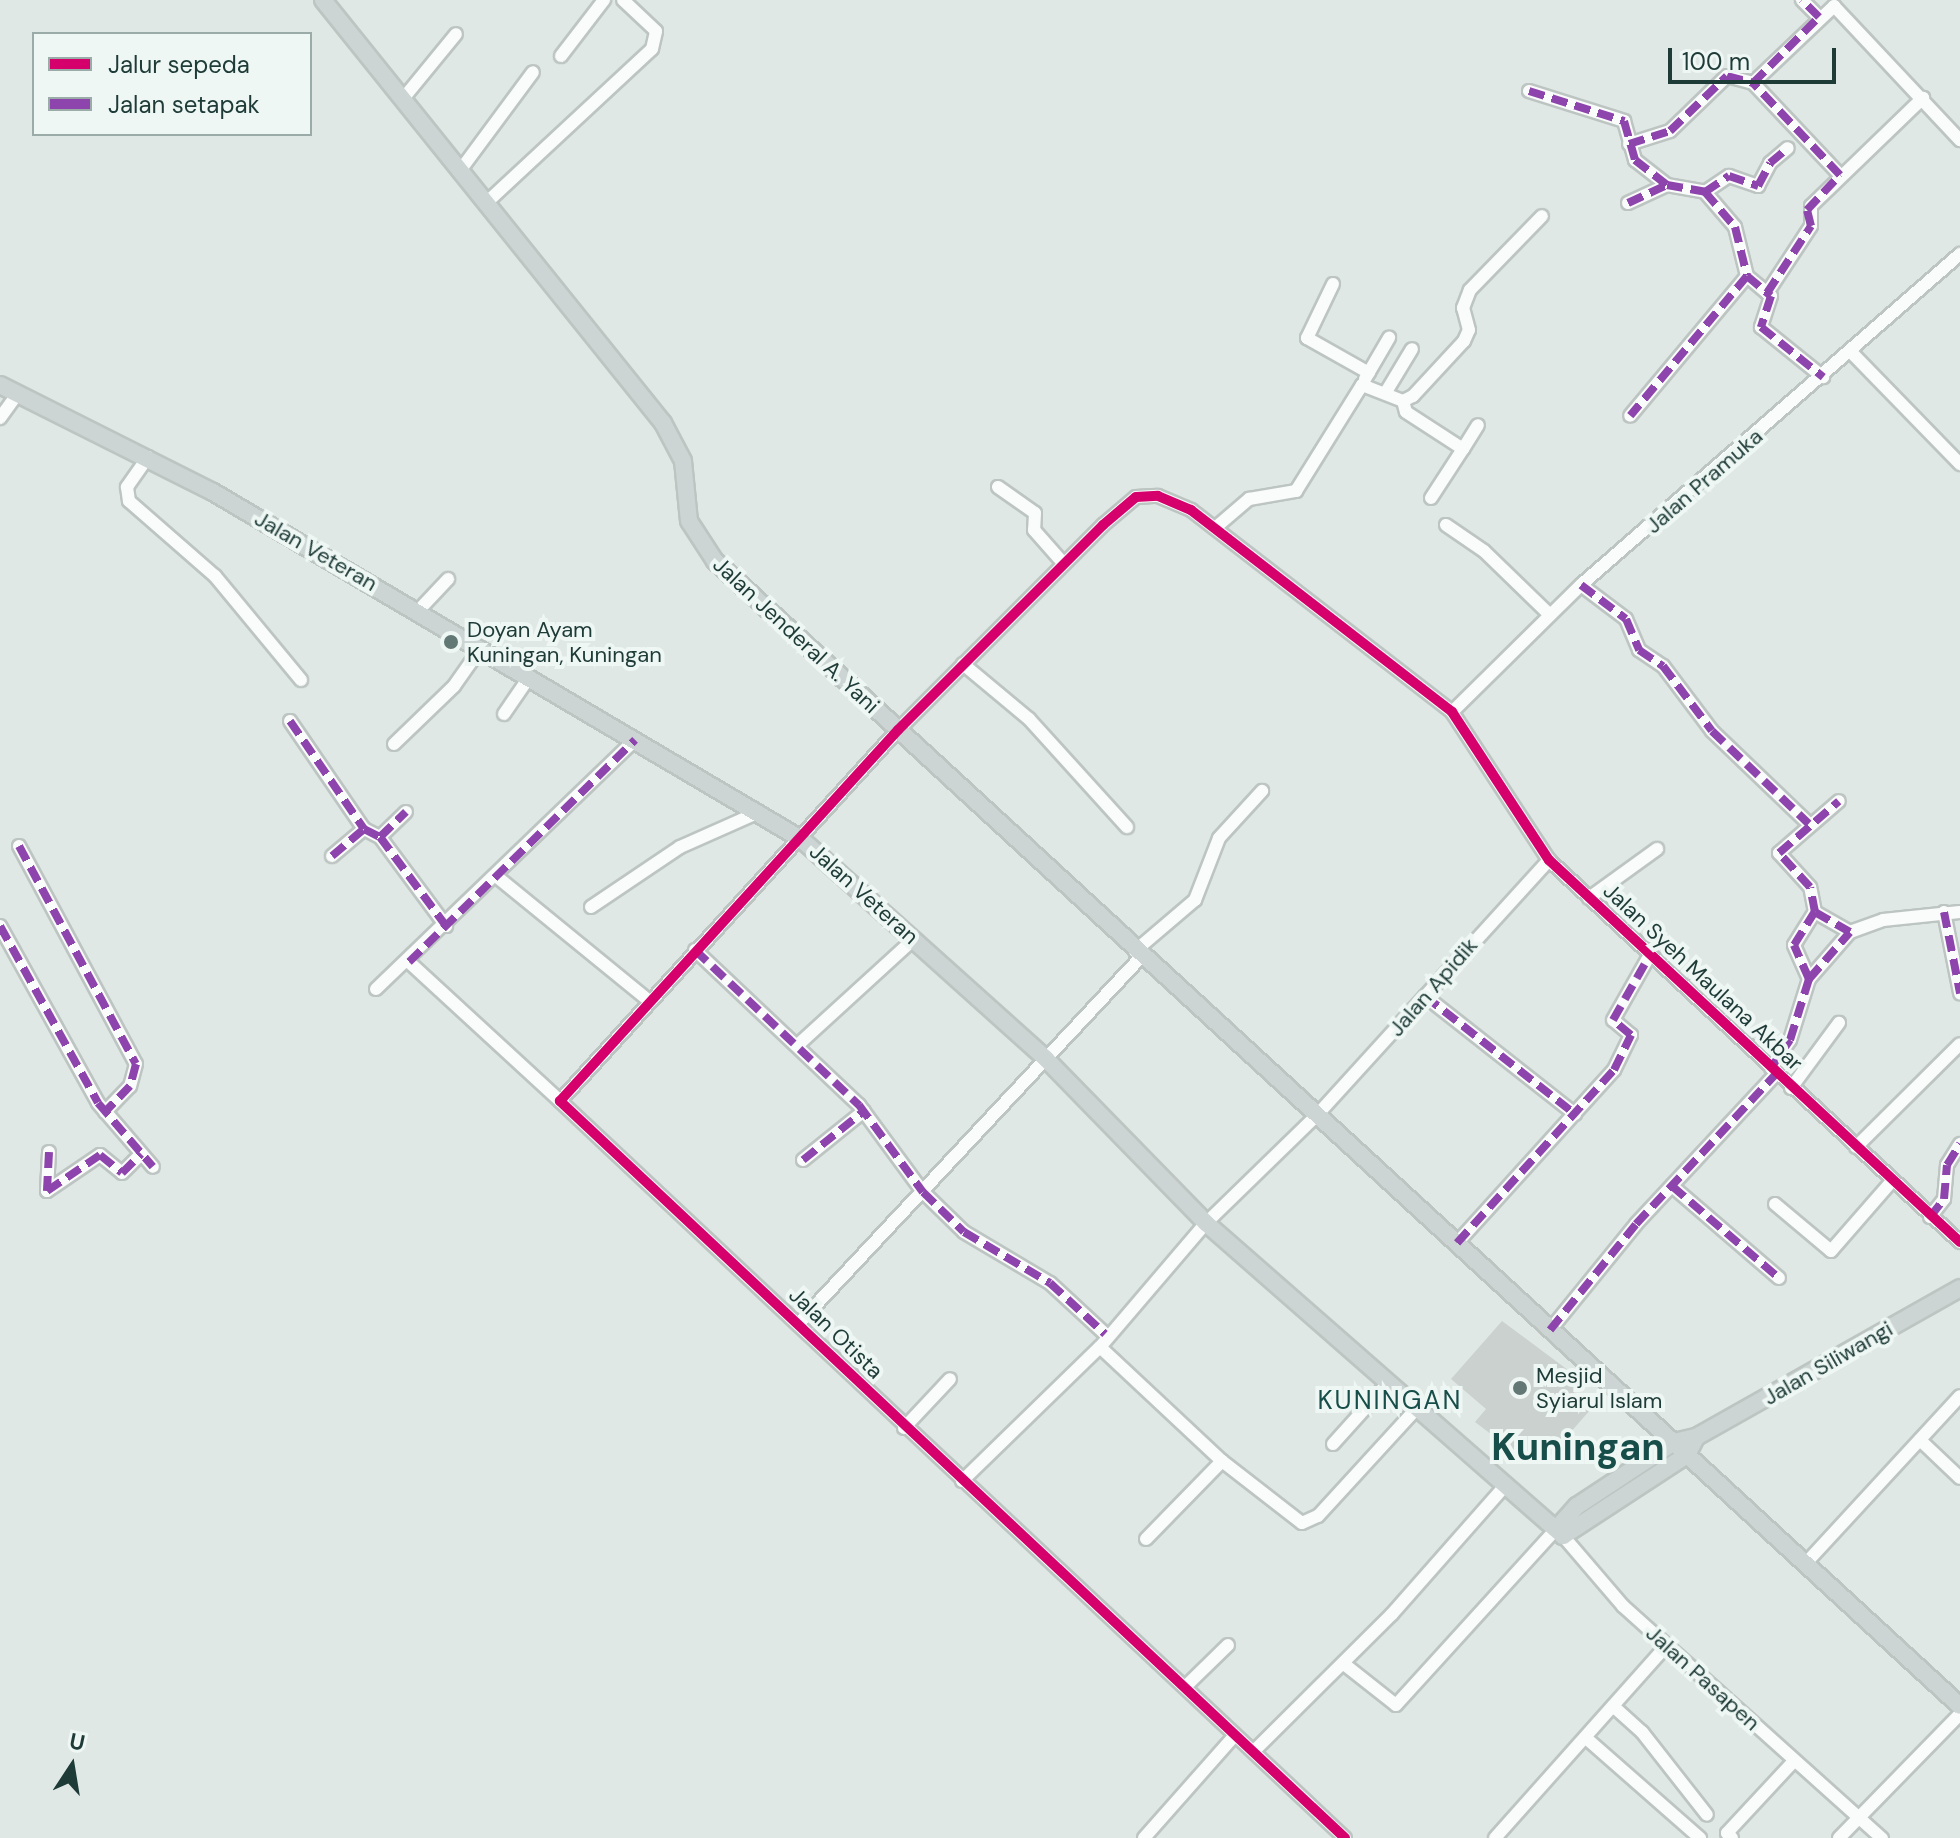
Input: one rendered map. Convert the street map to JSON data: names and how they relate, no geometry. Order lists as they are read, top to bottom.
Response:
{
  "streets": {
    "main road": ["Jalan Veteran", "Jalan Jenderal A. Yani", "Jalan Siliwangi"],
    "street": [
      "Jalan Pramuka",
      "Jalan Syeh Maulana Akbar",
      "Jalan Apidik",
      "Jalan Otista",
      "Jalan Pasapen"
    ]
  },
  "crossings": [
    ["Jalan Pramuka", "Jalan Syeh Maulana Akbar"],
    ["Jalan Veteran", "Jalan Syeh Maulana Akbar"],
    ["Jalan Veteran", "Jalan Apidik"],
    ["Jalan Veteran", "Jalan Siliwangi"],
    ["Jalan Veteran", "Jalan Pasapen"],
    ["Jalan Jenderal A. Yani", "Jalan Syeh Maulana Akbar"],
    ["Jalan Jenderal A. Yani", "Jalan Apidik"],
    ["Jalan Jenderal A. Yani", "Jalan Siliwangi"],
    ["Jalan Syeh Maulana Akbar", "Jalan Apidik"],
    ["Jalan Apidik", "Jalan Otista"],
    ["Jalan Siliwangi", "Jalan Pasapen"]
  ],
  "districts": ["KUNINGAN", "Kuningan"],
  "places": ["Doyan Ayam Kuningan, Kuningan", "Mesjid Syiarul Islam"],
  "legend": ["Jalur sepeda", "Jalan setapak"],
  "scale_bar": "100 m",
  "north": "top"
}
